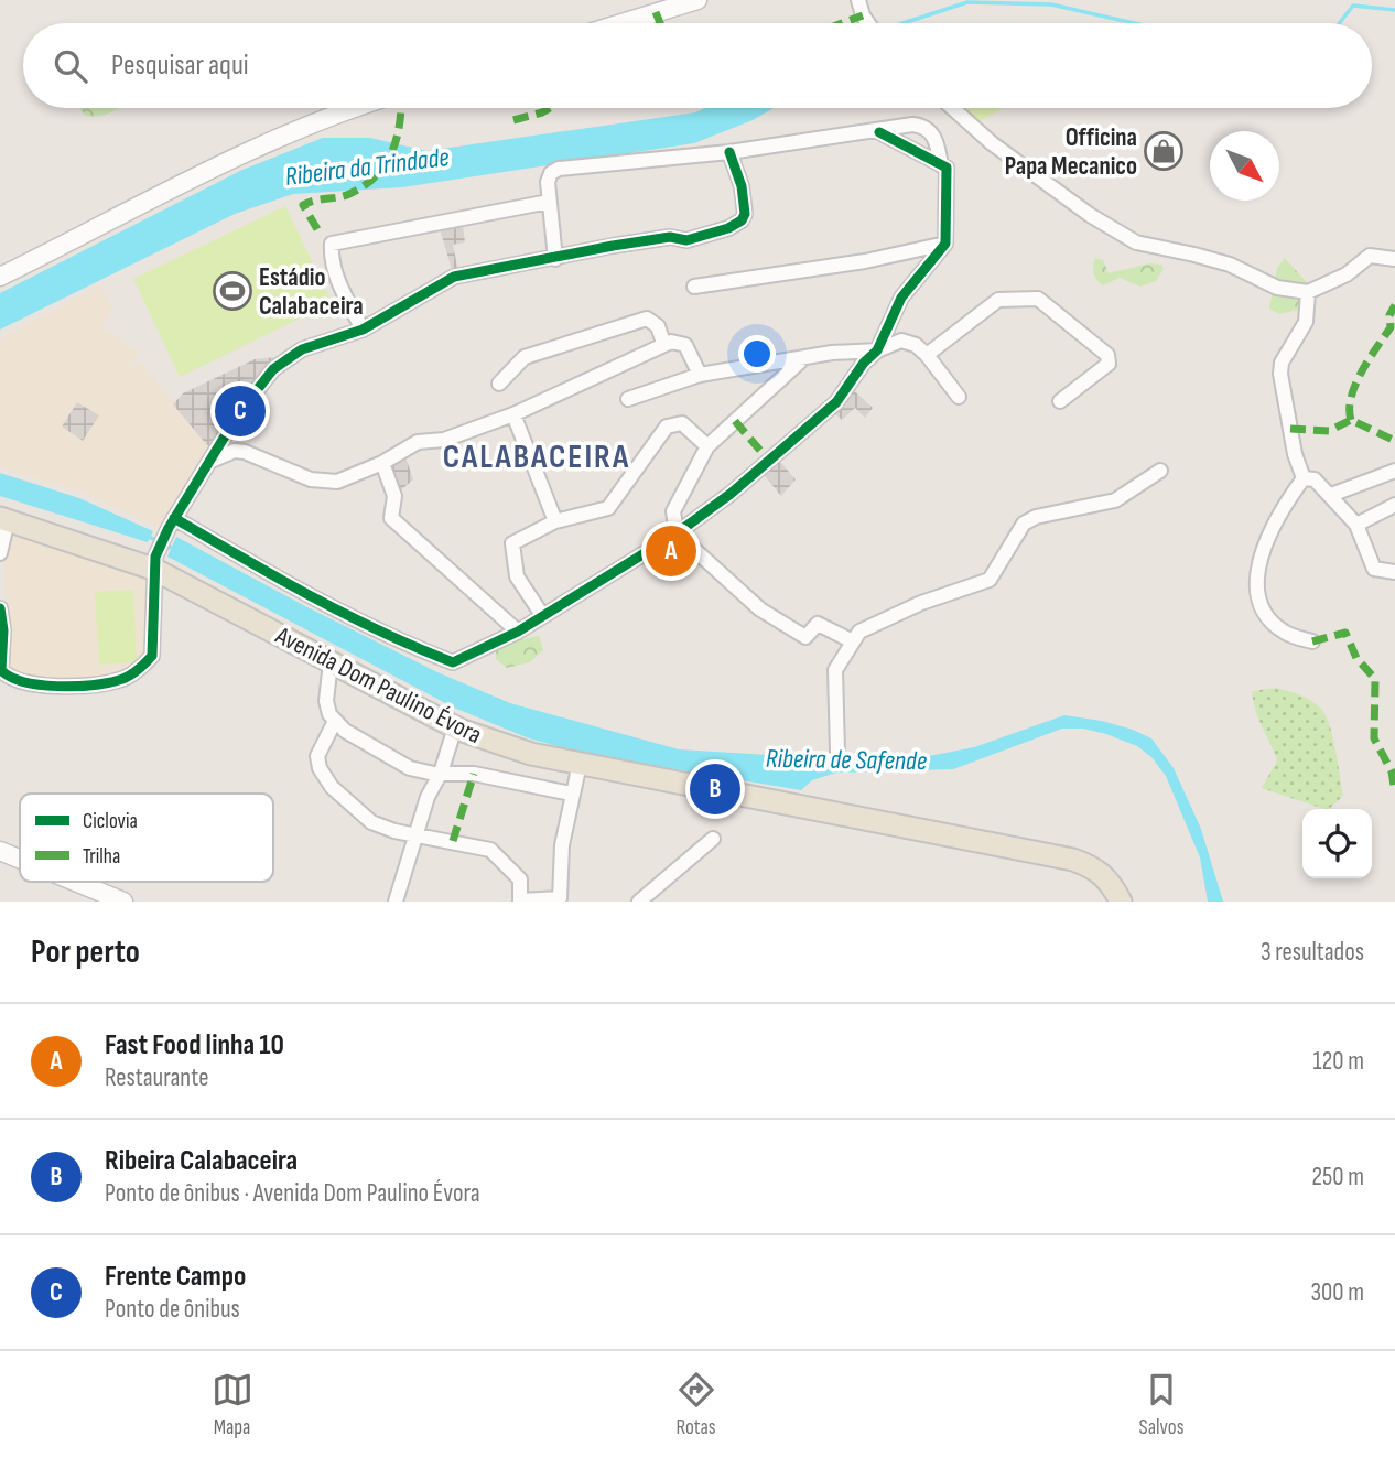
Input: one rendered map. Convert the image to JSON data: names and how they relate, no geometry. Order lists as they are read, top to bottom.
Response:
{
  "streets": {
    "main road": ["Avenida Dom Paulino Évora"]
  },
  "districts": ["CALABACEIRA"],
  "water": ["Ribeira da Trindade", "Ribeira de Safende"],
  "places": {
    "shop": ["Officina Papa Mecanico"],
    "sports": ["Estádio Calabaceira"]
  },
  "legend": ["Ciclovia", "Trilha"],
  "north": "bottom right",
  "page": {
    "search": "Pesquisar aqui",
    "pins": ["C", "A", "B"],
    "heading": ["Por perto", "3 resultados"],
    "list": [
      {
        "mark": "A",
        "name": "Fast Food linha 10",
        "note": "Restaurante",
        "value": "120 m"
      },
      {
        "mark": "B",
        "name": "Ribeira Calabaceira",
        "note": "Ponto de ônibus · Avenida Dom Paulino Évora",
        "value": "250 m"
      },
      {
        "mark": "C",
        "name": "Frente Campo",
        "note": "Ponto de ônibus",
        "value": "300 m"
      }
    ],
    "nav": ["Mapa", "Rotas", "Salvos"]
  }
}
